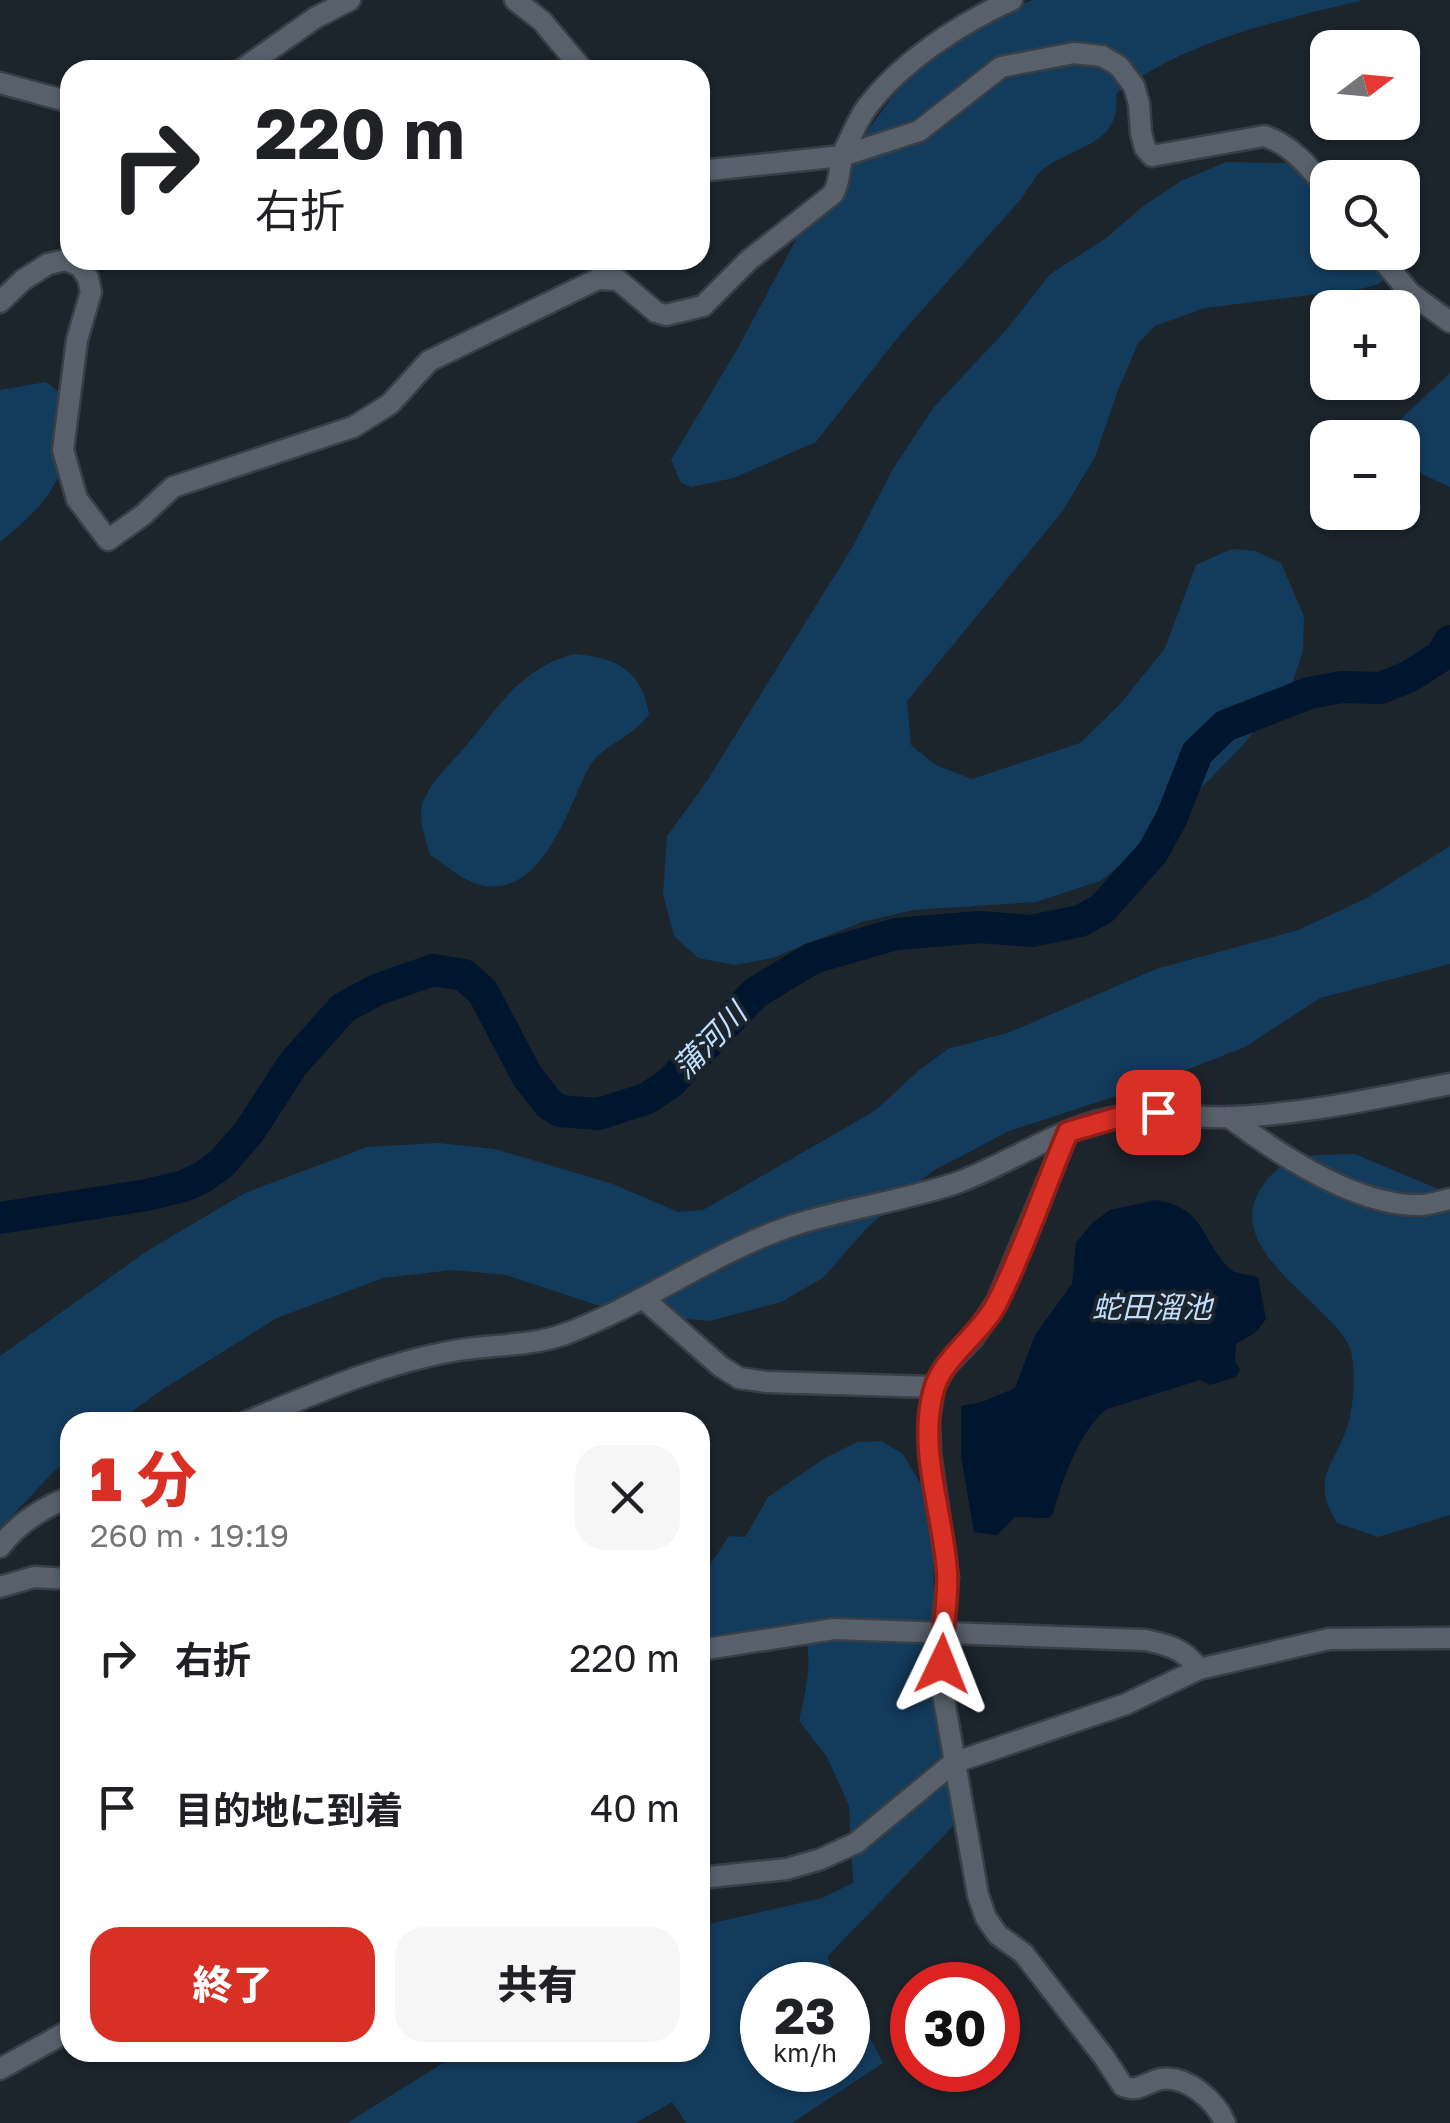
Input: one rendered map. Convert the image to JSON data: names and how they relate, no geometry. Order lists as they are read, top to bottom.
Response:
{
  "water": ["蒲河川", "蛇田溜池"],
  "north": "right",
  "page": {
    "map_buttons": ["+", "−"],
    "turn": ["220 m", "右折"],
    "heading": ["1 分", "260 m · 19:19"],
    "list": [
      {
        "name": "右折",
        "value": "220 m"
      },
      {
        "name": "目的地に到着",
        "value": "40 m"
      }
    ],
    "buttons": ["終了", "共有"],
    "speed": "23 km/h",
    "limit": "30"
  }
}
